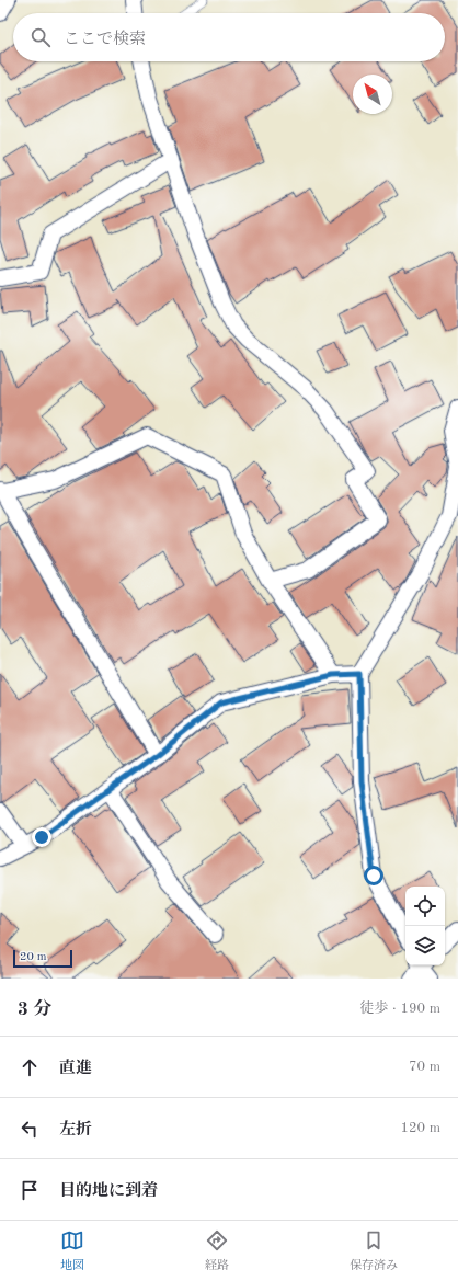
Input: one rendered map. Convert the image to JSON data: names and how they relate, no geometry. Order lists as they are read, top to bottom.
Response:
{
  "scale_bar": "20 m",
  "north": "top left",
  "page": {
    "search": "ここで検索",
    "scale": "20 m",
    "heading": ["3 分", "徒歩 · 190 m"],
    "list": [
      ["直進", "70 m"],
      ["左折", "120 m"],
      "目的地に到着"
    ],
    "nav": ["地図", "経路", "保存済み"]
  }
}
